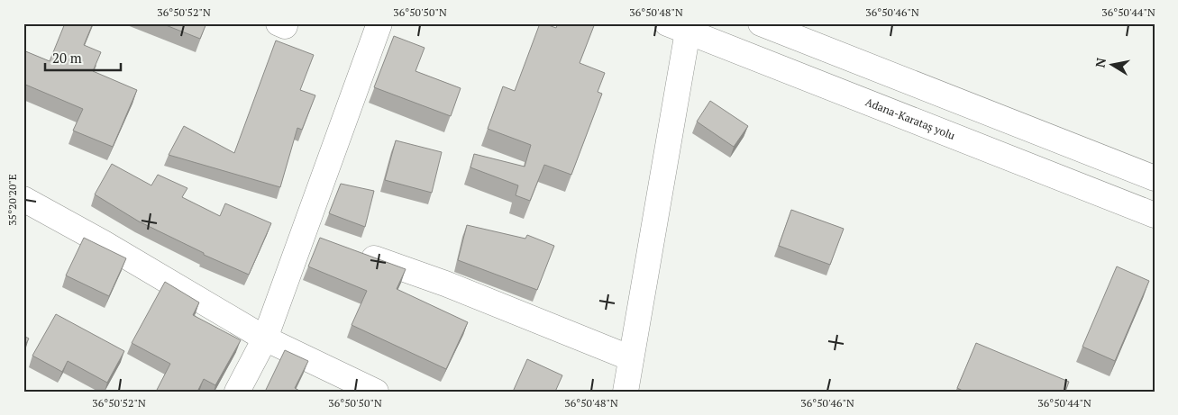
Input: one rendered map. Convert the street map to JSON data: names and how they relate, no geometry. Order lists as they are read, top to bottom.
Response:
{
  "streets": {
    "street": ["Adana-Karataş yolu"]
  },
  "scale_bar": "20 m",
  "north": "left",
  "coordinates": [
    "36°50'52\"N",
    "36°50'50\"N",
    "36°50'48\"N",
    "36°50'46\"N",
    "36°50'44\"N",
    "35°20'20\"E"
  ]
}
